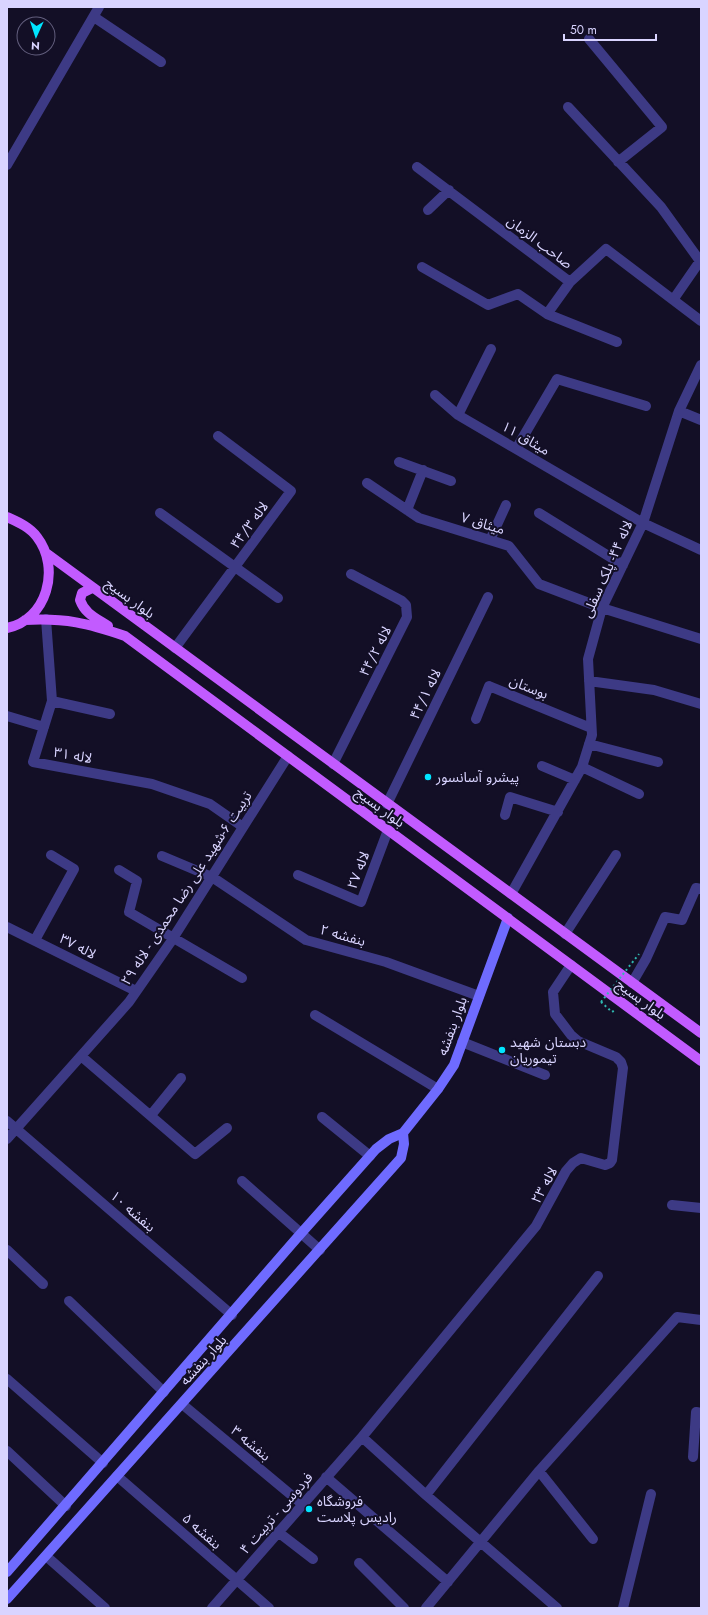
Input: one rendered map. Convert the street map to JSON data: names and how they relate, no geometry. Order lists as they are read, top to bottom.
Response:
{
  "streets": {
    "main road": ["بلوار بسیج", "بلوار بنفشه"],
    "street": [
      "صاحب الزمان",
      "میثاق ۱۱",
      "میثاق ۷",
      "لاله ۴۴/۳",
      "لاله ۴۴- پلک سفلی",
      "لاله ۴۴/۲",
      "بوستان",
      "لاله ۴۴/۱",
      "لاله ۳۱",
      "لاله ۲۷",
      "تربیت ۶-شهید علی رضا محمدی - لاله ۲۹",
      "بنفشه ۲",
      "لاله ۳۷",
      "لاله ۲۳",
      "بنفشه ۱۰",
      "بنفشه ۳",
      "فردوسی - تربیت ۴",
      "بنفشه ۵"
    ]
  },
  "crossings": [
    ["میثاق ۱۱", "لاله ۴۴- پلک سفلی"],
    ["میثاق ۷", "لاله ۴۴- پلک سفلی"],
    ["لاله ۴۴/۳", "بلوار بسیج"],
    ["لاله ۴۴- پلک سفلی", "بلوار بسیج"],
    ["لاله ۴۴- پلک سفلی", "بوستان"],
    ["بلوار بسیج", "لاله ۴۴/۲"],
    ["بلوار بسیج", "لاله ۴۴/۱"],
    ["بلوار بسیج", "لاله ۳۱"],
    ["بلوار بسیج", "لاله ۲۷"],
    ["بلوار بسیج", "تربیت ۶-شهید علی رضا محمدی - لاله ۲۹"],
    ["بلوار بسیج", "بلوار بنفشه"],
    ["بلوار بسیج", "لاله ۲۳"],
    ["لاله ۳۱", "تربیت ۶-شهید علی رضا محمدی - لاله ۲۹"],
    ["تربیت ۶-شهید علی رضا محمدی - لاله ۲۹", "بنفشه ۲"],
    ["تربیت ۶-شهید علی رضا محمدی - لاله ۲۹", "لاله ۳۷"],
    ["تربیت ۶-شهید علی رضا محمدی - لاله ۲۹", "بنفشه ۱۰"],
    ["بنفشه ۲", "بلوار بنفشه"],
    ["بلوار بنفشه", "بنفشه ۱۰"],
    ["بلوار بنفشه", "بنفشه ۳"],
    ["بلوار بنفشه", "بنفشه ۵"],
    ["لاله ۲۳", "فردوسی - تربیت ۴"],
    ["بنفشه ۳", "فردوسی - تربیت ۴"],
    ["فردوسی - تربیت ۴", "بنفشه ۵"]
  ],
  "places": ["پیشرو آسانسور", "دبستان شهید تیموریان", "فروشگاه رادیس پلاست"],
  "scale_bar": "50 m",
  "north": "bottom"
}
